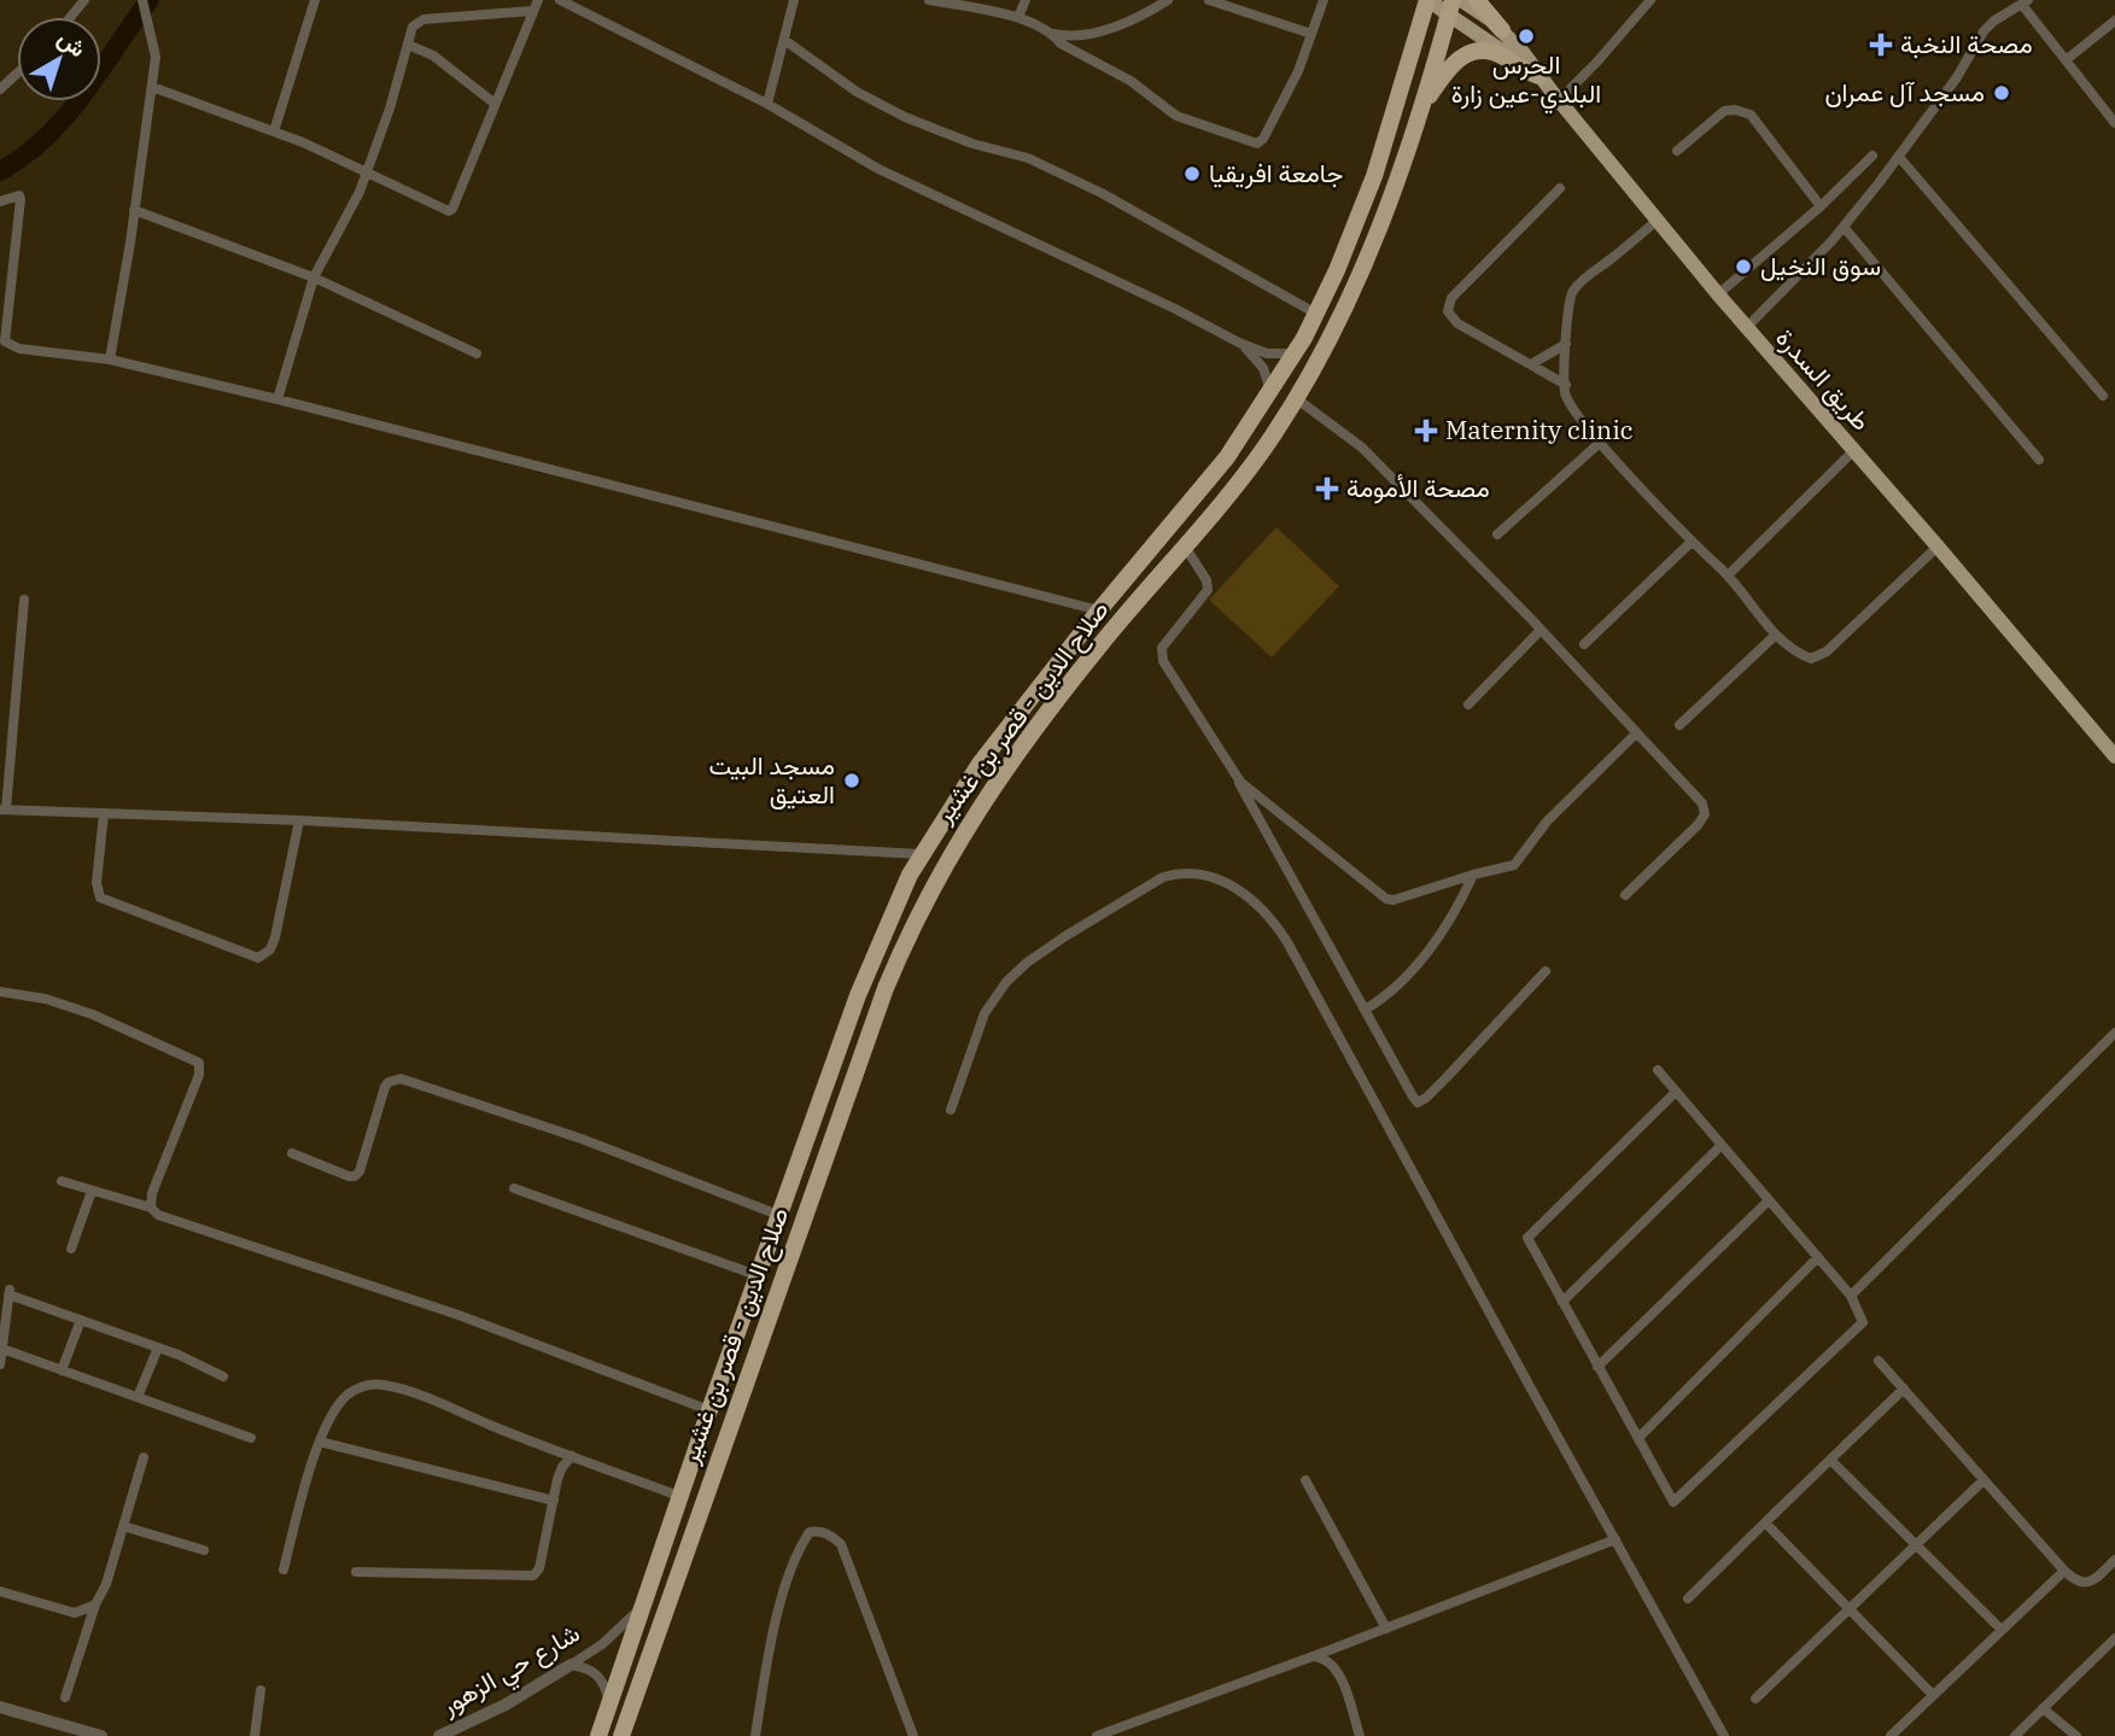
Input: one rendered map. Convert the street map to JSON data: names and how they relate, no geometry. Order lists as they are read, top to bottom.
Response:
{
  "streets": {
    "highway": ["صلاح الدين - قصر بن غشير"],
    "main road": ["طريق السدرة"],
    "street": ["شارع حي الزهور"]
  },
  "places": {
    "other": [
      "الحرس البلدي-عين زارة",
      "مسجد آل عمران",
      "جامعة افريقيا",
      "سوق النخيل",
      "مسجد البيت العتيق"
    ],
    "health": ["مصحة النخبة", "Maternity clinic", "مصحة الأمومة"]
  },
  "north": "top right"
}
